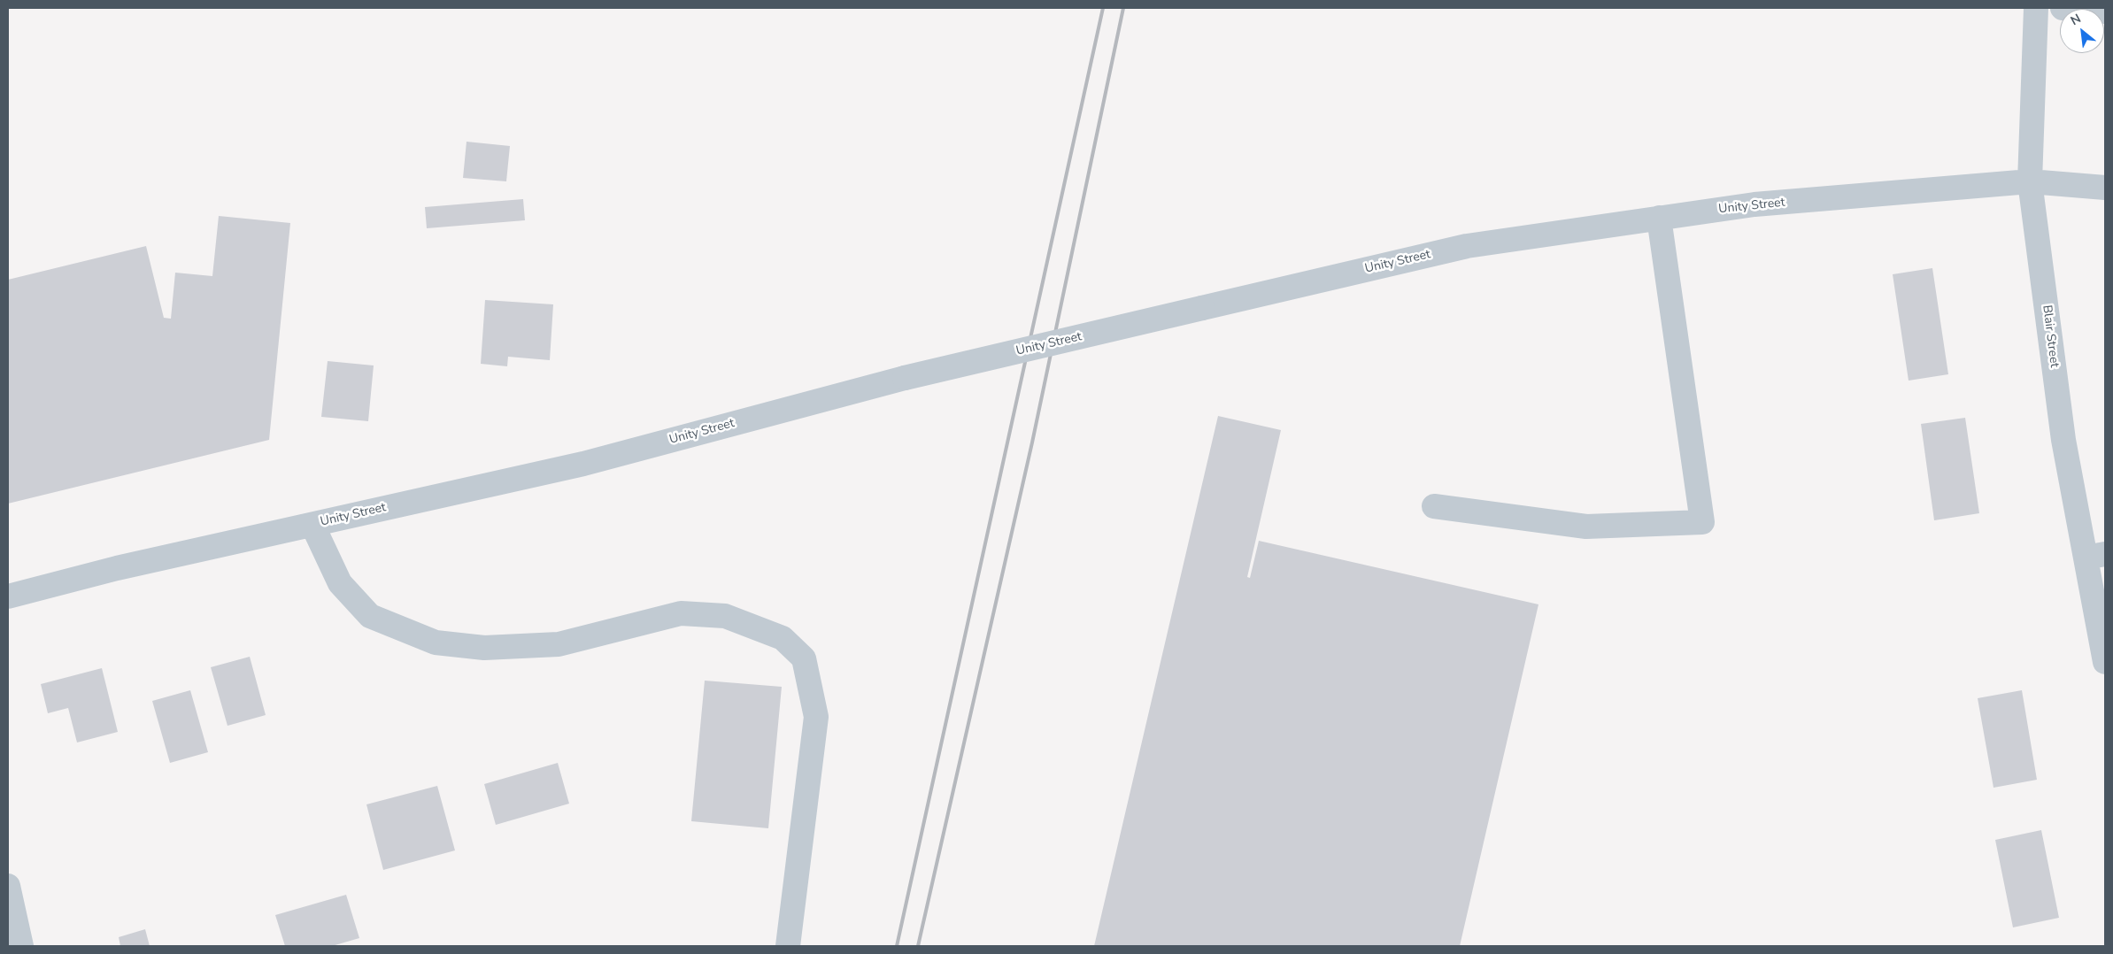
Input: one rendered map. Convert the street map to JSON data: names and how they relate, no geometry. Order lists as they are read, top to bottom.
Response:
{
  "streets": {
    "street": ["Unity Street", "Blair Street"]
  },
  "crossings": [
    ["Unity Street", "Blair Street"]
  ],
  "north": "top left"
}
